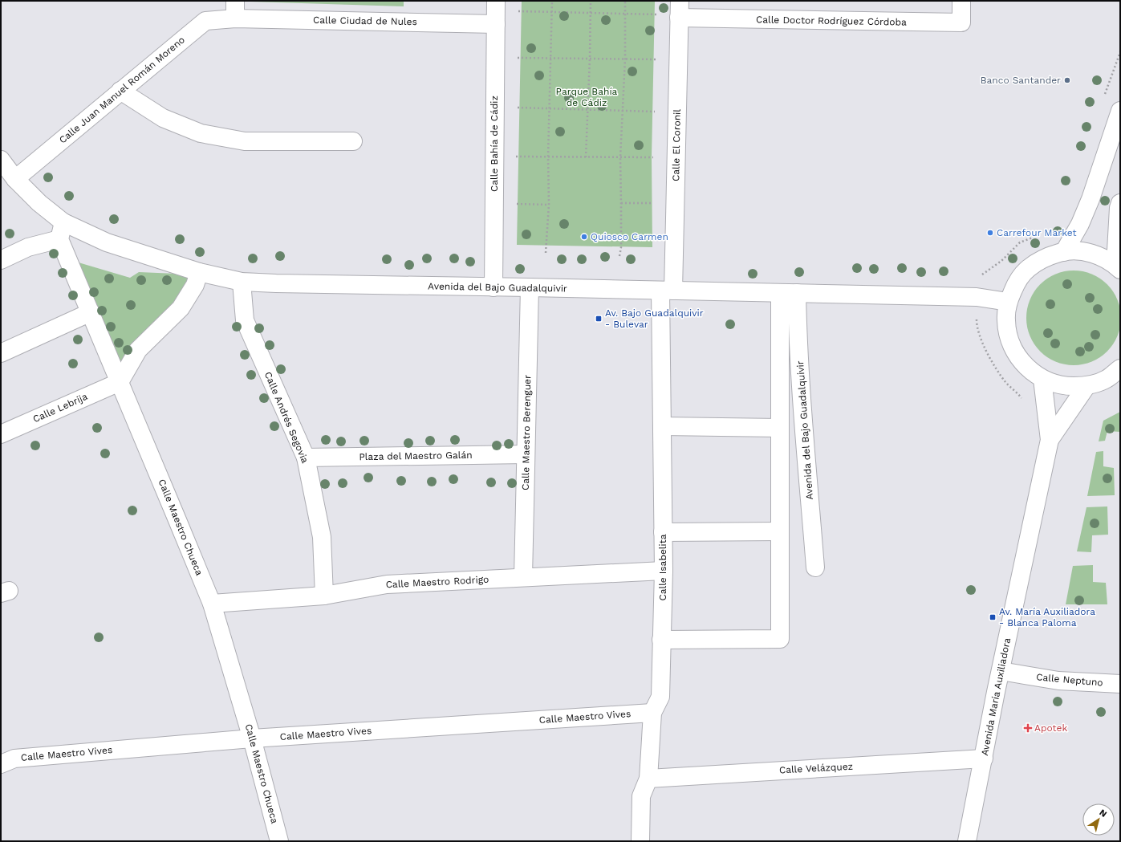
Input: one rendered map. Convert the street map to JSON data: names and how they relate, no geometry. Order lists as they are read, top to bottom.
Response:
{
  "streets": {
    "street": [
      "Calle Ciudad de Nules",
      "Calle Doctor Rodríguez Córdoba",
      "Calle Juan Manuel Román Moreno",
      "Calle Bahía de Cádiz",
      "Calle El Coronil",
      "Avenida del Bajo Guadalquivir",
      "Calle Lebrija",
      "Calle Andrés Segovia",
      "Calle Maestro Berenguer",
      "Plaza del Maestro Galán",
      "Calle Maestro Chueca",
      "Calle Isabelita",
      "Calle Maestro Rodrigo",
      "Calle Neptuno",
      "Avenida María Auxiliadora",
      "Calle Maestro Vives",
      "Calle Velázquez"
    ]
  },
  "crossings": [
    ["Calle Ciudad de Nules", "Calle Juan Manuel Román Moreno"],
    ["Calle Ciudad de Nules", "Calle Bahía de Cádiz"],
    ["Calle Doctor Rodríguez Córdoba", "Calle El Coronil"],
    ["Calle Juan Manuel Román Moreno", "Avenida del Bajo Guadalquivir"],
    ["Calle Bahía de Cádiz", "Avenida del Bajo Guadalquivir"],
    ["Calle El Coronil", "Avenida del Bajo Guadalquivir"],
    ["Calle El Coronil", "Calle Isabelita"],
    ["Avenida del Bajo Guadalquivir", "Calle Andrés Segovia"],
    ["Avenida del Bajo Guadalquivir", "Calle Maestro Berenguer"],
    ["Avenida del Bajo Guadalquivir", "Calle Isabelita"],
    ["Calle Lebrija", "Calle Maestro Chueca"],
    ["Calle Andrés Segovia", "Plaza del Maestro Galán"],
    ["Calle Andrés Segovia", "Calle Maestro Rodrigo"],
    ["Calle Maestro Berenguer", "Plaza del Maestro Galán"],
    ["Calle Maestro Berenguer", "Calle Maestro Rodrigo"],
    ["Calle Maestro Chueca", "Calle Maestro Rodrigo"],
    ["Calle Maestro Chueca", "Calle Maestro Vives"],
    ["Calle Isabelita", "Calle Maestro Rodrigo"],
    ["Calle Isabelita", "Calle Maestro Vives"],
    ["Calle Isabelita", "Calle Velázquez"],
    ["Calle Neptuno", "Avenida María Auxiliadora"],
    ["Avenida María Auxiliadora", "Calle Velázquez"]
  ],
  "parks": ["Parque Bahía de Cádiz"],
  "places": {
    "other": ["Banco Santander", "Carrefour Market", "Quiosco Carmen"],
    "transit": ["Av. Bajo Guadalquivir - Bulevar", "Av. María Auxiliadora - Blanca Paloma"],
    "health": ["Apotek"]
  },
  "north": "top right"
}
